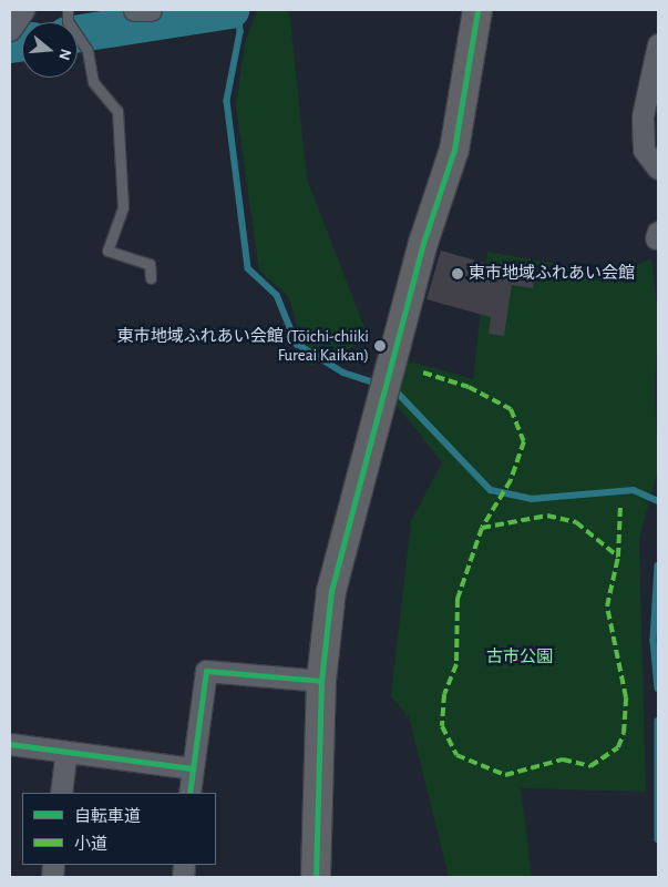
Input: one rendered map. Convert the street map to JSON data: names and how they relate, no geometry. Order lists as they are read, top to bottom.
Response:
{
  "parks": ["古市公園"],
  "places": ["東市地域ふれあい会館", "東市地域ふれあい会館 (Tōichi-chiiki Fureai Kaikan)"],
  "legend": ["自転車道", "小道"],
  "north": "right"
}
